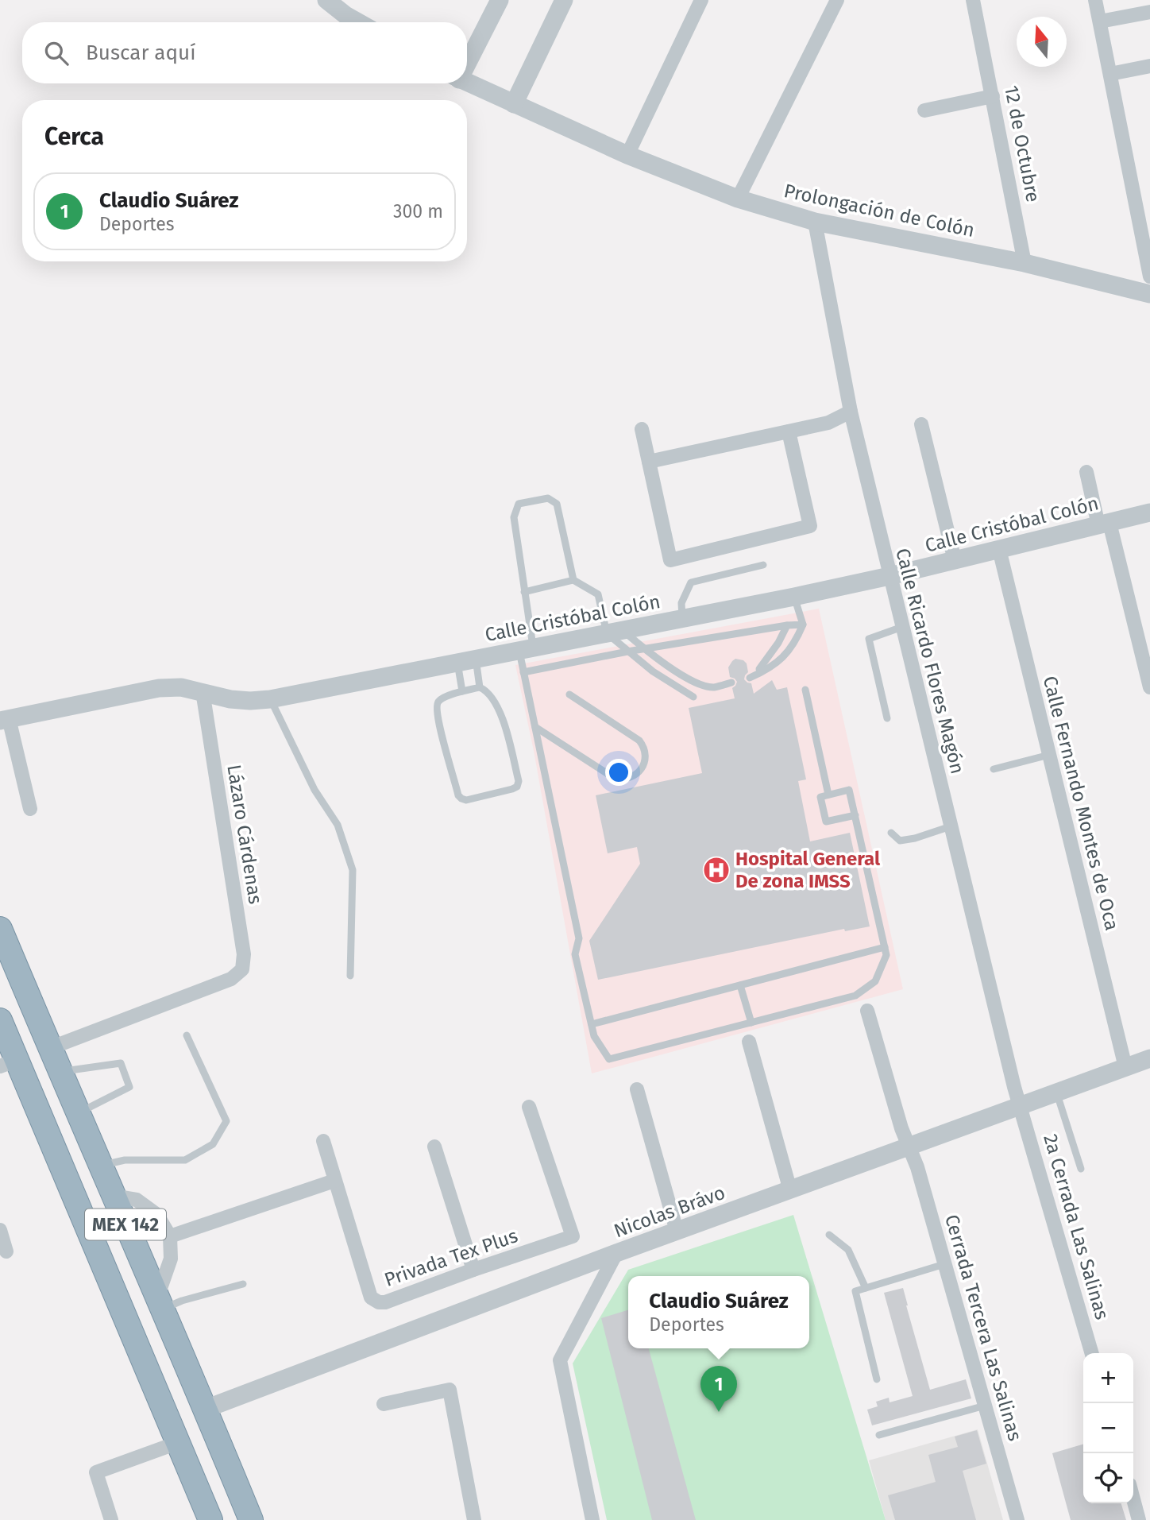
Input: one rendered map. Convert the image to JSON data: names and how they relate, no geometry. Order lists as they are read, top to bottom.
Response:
{
  "streets": {
    "highway": ["MEX 142"],
    "street": [
      "12 de Octubre",
      "Prolongación de Colón",
      "Calle Cristóbal Colón",
      "Calle Ricardo Flores Magón",
      "Calle Fernando Montes de Oca",
      "Lázaro Cárdenas",
      "Nicolas Brávo",
      "2a Cerrada Las Salinas",
      "Privada Tex Plus",
      "Cerrada Tercera Las Salinas"
    ]
  },
  "crossings": [
    ["12 de Octubre", "Prolongación de Colón"],
    ["Prolongación de Colón", "Calle Ricardo Flores Magón"],
    ["Calle Cristóbal Colón", "Calle Ricardo Flores Magón"],
    ["Calle Cristóbal Colón", "Calle Fernando Montes de Oca"],
    ["Calle Cristóbal Colón", "Lázaro Cárdenas"],
    ["Calle Ricardo Flores Magón", "Nicolas Brávo"],
    ["Calle Ricardo Flores Magón", "2a Cerrada Las Salinas"],
    ["Calle Fernando Montes de Oca", "Nicolas Brávo"],
    ["Lázaro Cárdenas", "MEX 142"],
    ["Nicolas Brávo", "MEX 142"],
    ["Nicolas Brávo", "2a Cerrada Las Salinas"],
    ["Nicolas Brávo", "Cerrada Tercera Las Salinas"]
  ],
  "places": {
    "hospital": ["Hospital General De zona IMSS"]
  },
  "north": "top",
  "page": {
    "search": "Buscar aquí",
    "heading": "Cerca",
    "list": [
      {
        "mark": "1",
        "name": "Claudio Suárez",
        "note": "Deportes",
        "value": "300 m"
      }
    ],
    "popup": ["Claudio Suárez", "Deportes"],
    "map_buttons": ["+", "−"],
    "pins": "1"
  }
}
